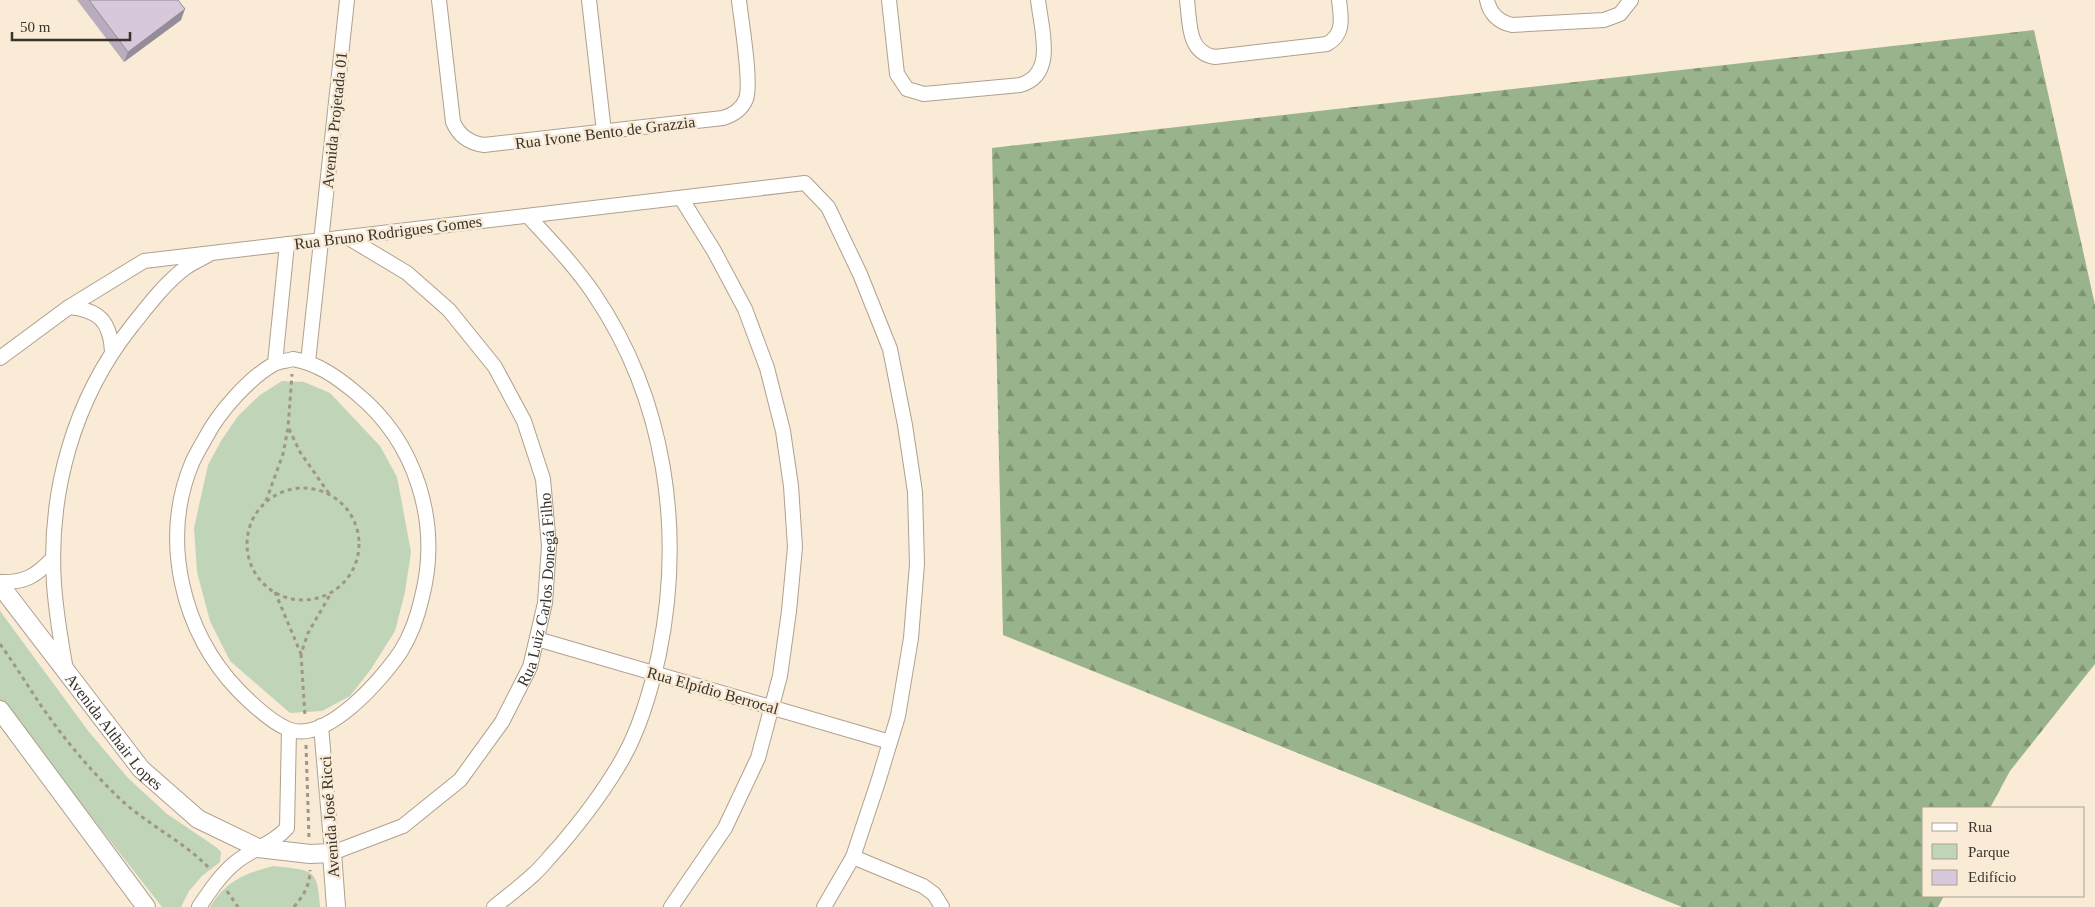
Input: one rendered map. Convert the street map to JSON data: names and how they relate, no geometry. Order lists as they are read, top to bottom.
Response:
{
  "streets": {
    "street": [
      "Avenida Projetada 01",
      "Rua Ivone Bento de Grazzia",
      "Rua Bruno Rodrigues Gomes",
      "Rua Luiz Carlos Donegá Filho",
      "Rua Elpídio Berrocal",
      "Avenida Althair Lopes",
      "Avenida José Ricci"
    ]
  },
  "crossings": [
    ["Avenida Projetada 01", "Rua Bruno Rodrigues Gomes"],
    ["Rua Bruno Rodrigues Gomes", "Rua Luiz Carlos Donegá Filho"],
    ["Rua Bruno Rodrigues Gomes", "Rua Elpídio Berrocal"],
    ["Rua Luiz Carlos Donegá Filho", "Rua Elpídio Berrocal"],
    ["Rua Luiz Carlos Donegá Filho", "Avenida Althair Lopes"],
    ["Rua Luiz Carlos Donegá Filho", "Avenida José Ricci"]
  ],
  "legend": ["Rua", "Parque", "Edifício"],
  "scale_bar": "50 m"
}
